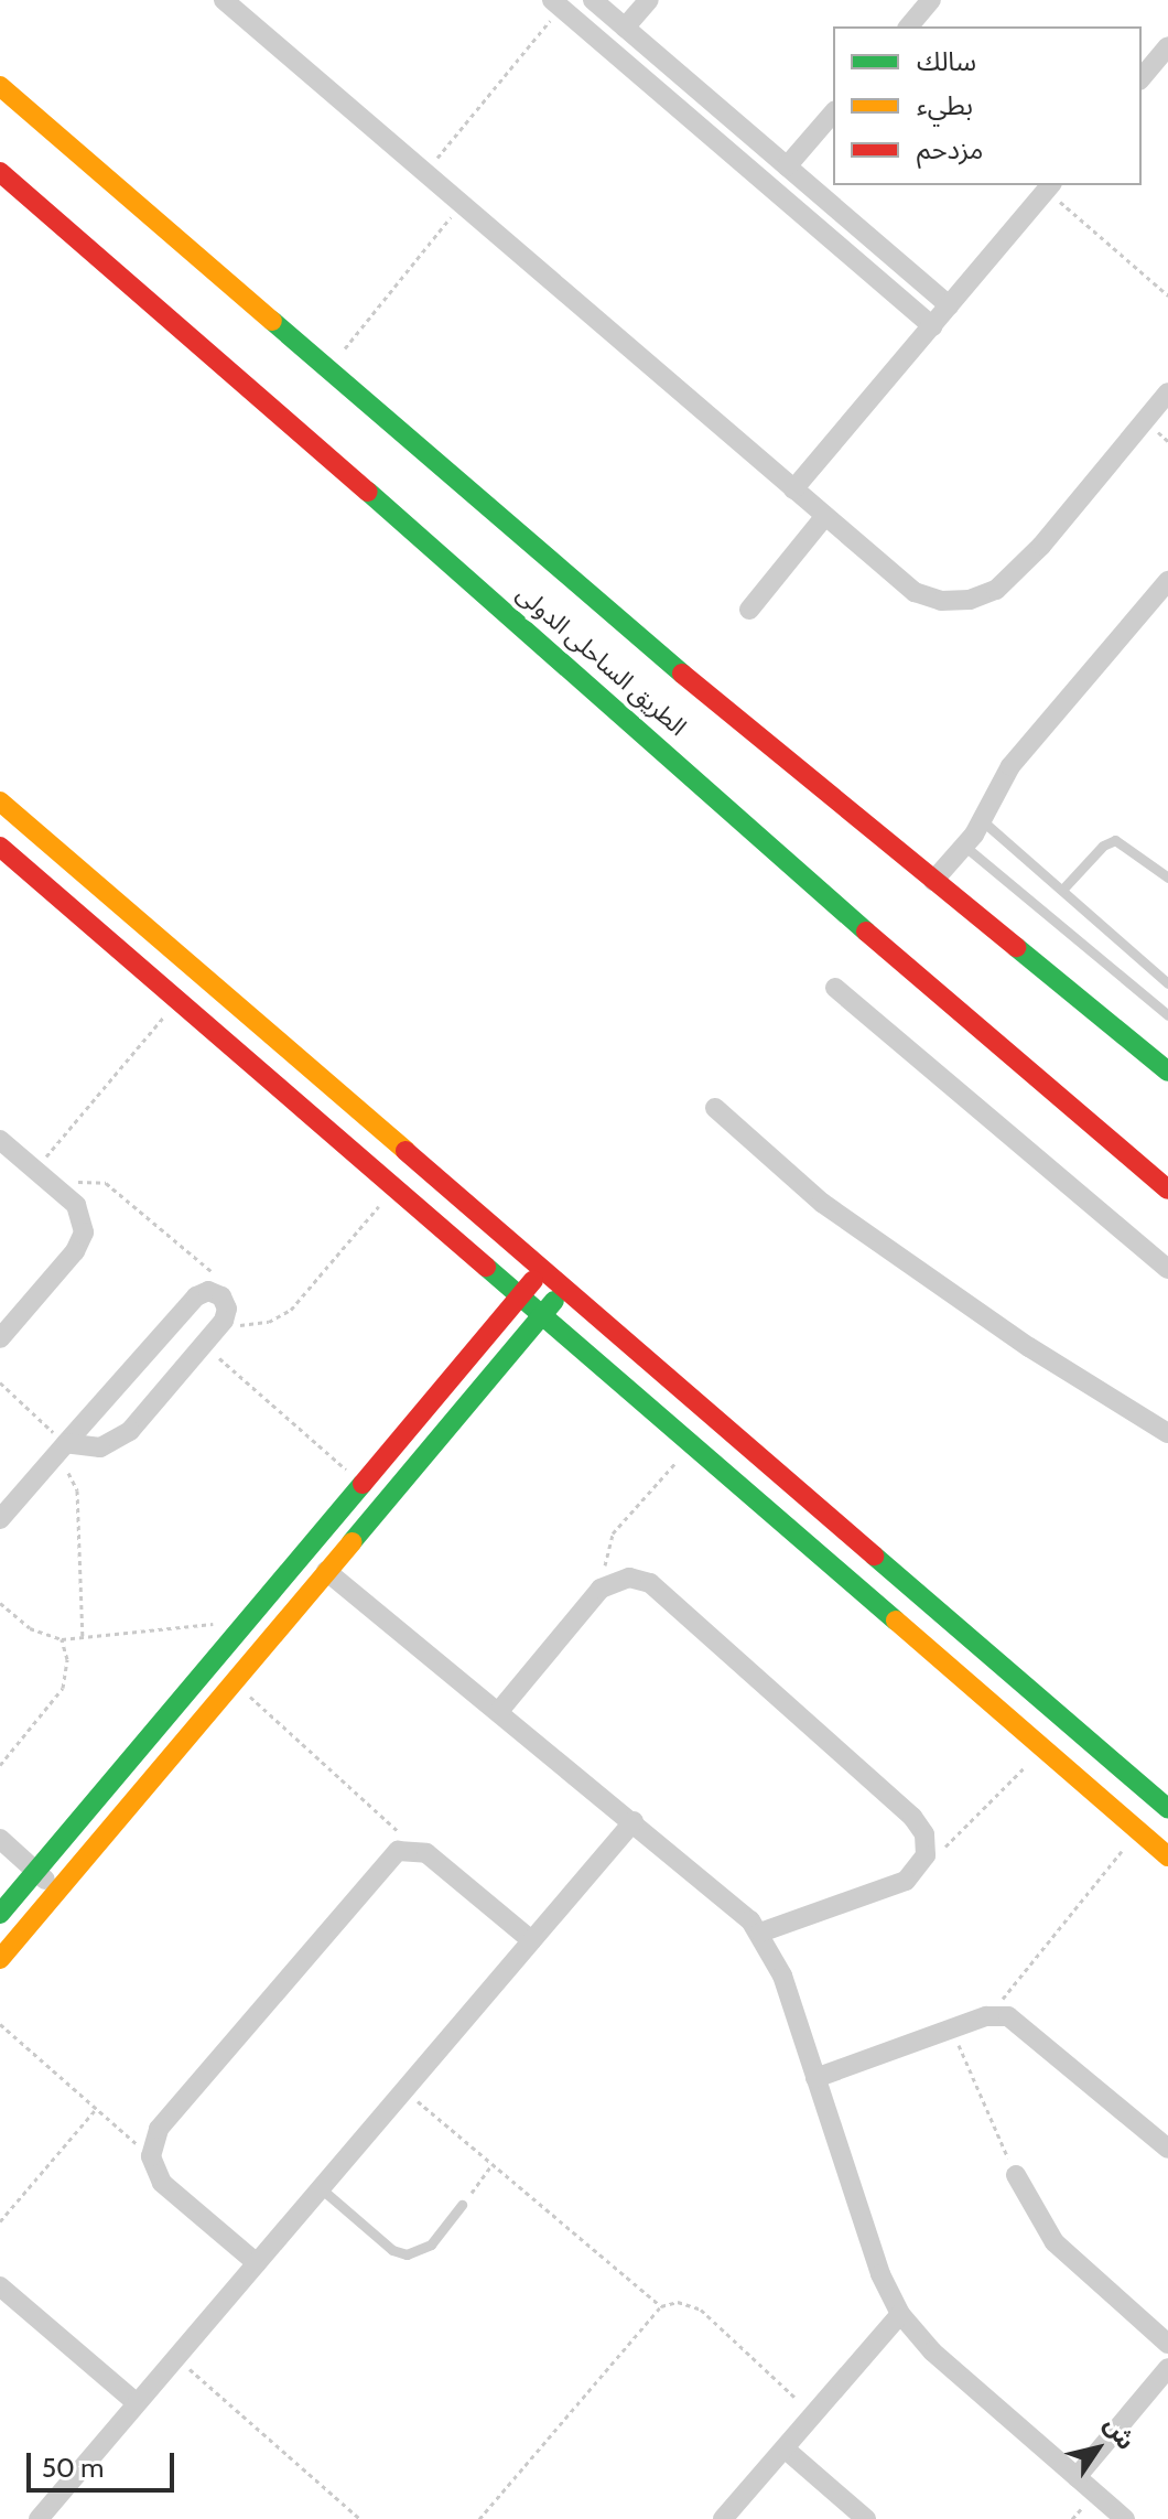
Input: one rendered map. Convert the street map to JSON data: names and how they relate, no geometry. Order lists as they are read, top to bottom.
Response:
{
  "streets": {
    "main road": ["الطريق الساحلى الدولى"]
  },
  "legend": ["سالك", "بطيء", "مزدحم"],
  "scale_bar": "50 m",
  "north": "top right"
}
